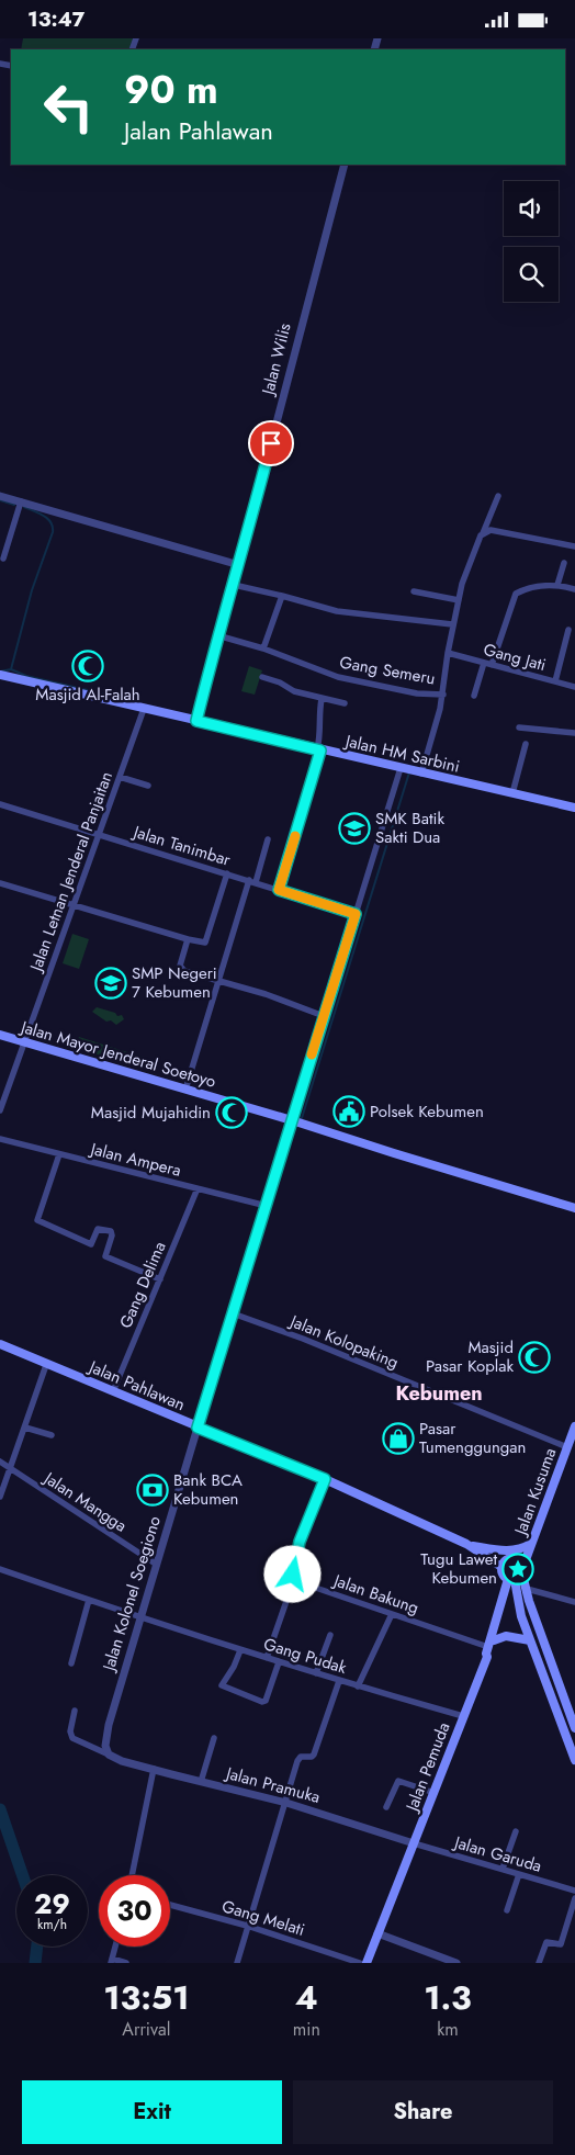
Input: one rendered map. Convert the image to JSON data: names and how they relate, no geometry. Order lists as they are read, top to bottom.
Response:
{
  "streets": {
    "main road": [
      "Jalan HM Sarbini",
      "Jalan Mayor Jenderal Soetoyo",
      "Jalan Pahlawan",
      "Jalan Kusuma",
      "Jalan Pemuda"
    ],
    "street": [
      "Jalan Wilis",
      "Gang Jati",
      "Gang Semeru",
      "Jalan Tanimbar",
      "Jalan Letnan Jenderal Panjaitan",
      "Jalan Ampera",
      "Gang Delima",
      "Jalan Kolopaking",
      "Jalan Mangga",
      "Jalan Kolonel Soegiono",
      "Jalan Bakung",
      "Gang Pudak",
      "Jalan Pramuka",
      "Jalan Garuda",
      "Gang Melati"
    ]
  },
  "crossings": [
    ["Jalan Wilis", "Gang Semeru"],
    ["Jalan Wilis", "Jalan HM Sarbini"],
    ["Gang Semeru", "Jalan HM Sarbini"],
    ["Jalan HM Sarbini", "Jalan Letnan Jenderal Panjaitan"],
    ["Jalan Tanimbar", "Jalan Letnan Jenderal Panjaitan"],
    ["Jalan Letnan Jenderal Panjaitan", "Jalan Mayor Jenderal Soetoyo"],
    ["Jalan Ampera", "Gang Delima"],
    ["Gang Delima", "Jalan Pahlawan"],
    ["Jalan Kolopaking", "Jalan Kusuma"],
    ["Jalan Pahlawan", "Jalan Kolonel Soegiono"],
    ["Jalan Kusuma", "Jalan Bakung"],
    ["Jalan Kusuma", "Jalan Pemuda"],
    ["Jalan Mangga", "Jalan Kolonel Soegiono"],
    ["Jalan Kolonel Soegiono", "Gang Pudak"],
    ["Jalan Kolonel Soegiono", "Jalan Pramuka"],
    ["Jalan Bakung", "Jalan Pemuda"],
    ["Gang Pudak", "Jalan Pemuda"],
    ["Jalan Pemuda", "Jalan Pramuka"],
    ["Jalan Pemuda", "Jalan Garuda"],
    ["Jalan Pramuka", "Jalan Garuda"]
  ],
  "districts": ["Kebumen"],
  "places": {
    "mosque": ["Masjid Al-Falah", "Masjid Mujahidin", "Masjid Pasar Koplak"],
    "school or university": ["SMK Batik Sakti Dua", "SMP Negeri 7 Kebumen"],
    "public building": ["Polsek Kebumen"],
    "shop": ["Pasar Tumenggungan"],
    "bank": ["Bank BCA Kebumen"],
    "place": ["Tugu Lawet Kebumen"]
  },
  "page": {
    "status": "13:47",
    "turn": ["90 m", "Jalan Pahlawan"],
    "speed": "29 km/h",
    "limit": "30",
    "eta": [
      "13:51",
      "Arrival",
      "4",
      "min",
      "1.3",
      "km"
    ],
    "buttons": ["Exit", "Share"]
  }
}
